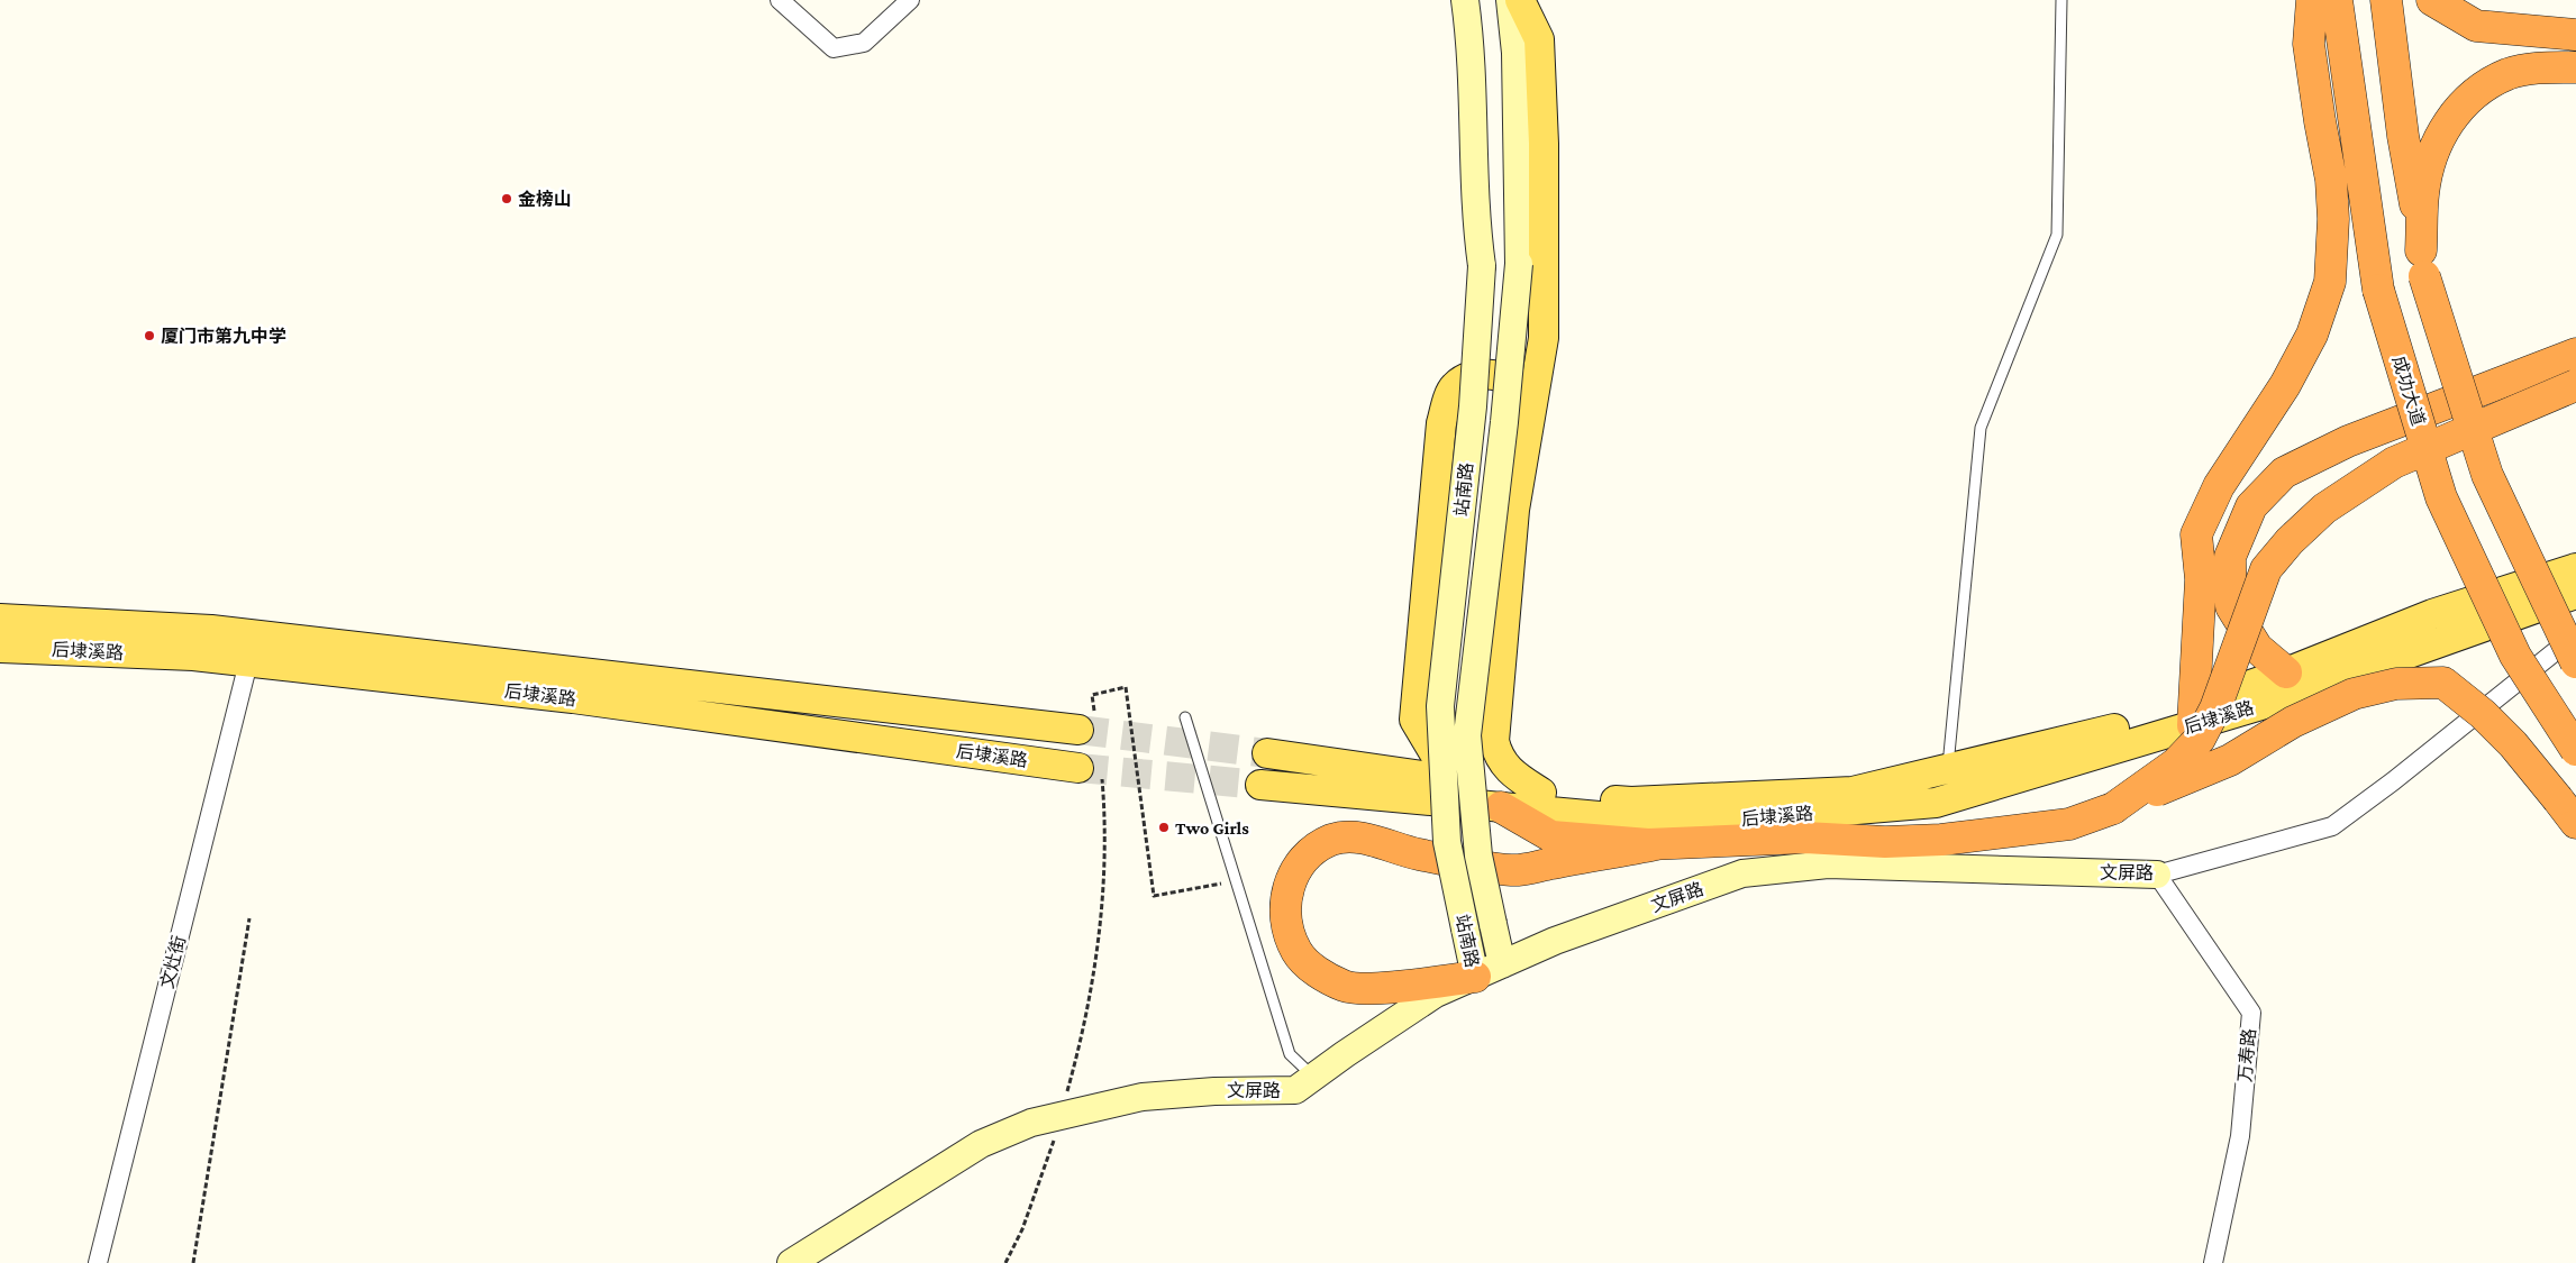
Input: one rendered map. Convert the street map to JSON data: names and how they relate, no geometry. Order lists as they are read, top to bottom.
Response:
{
  "streets": {
    "highway": ["成功大道"],
    "main road": ["站南路", "后埭溪路", "文屏路"],
    "street": ["文灶街", "万寿路"]
  },
  "crossings": [
    ["站南路", "文屏路"],
    ["后埭溪路", "文灶街"],
    ["文屏路", "万寿路"]
  ],
  "places": ["金榜山", "厦门市第九中学", "Two Girls"]
}
